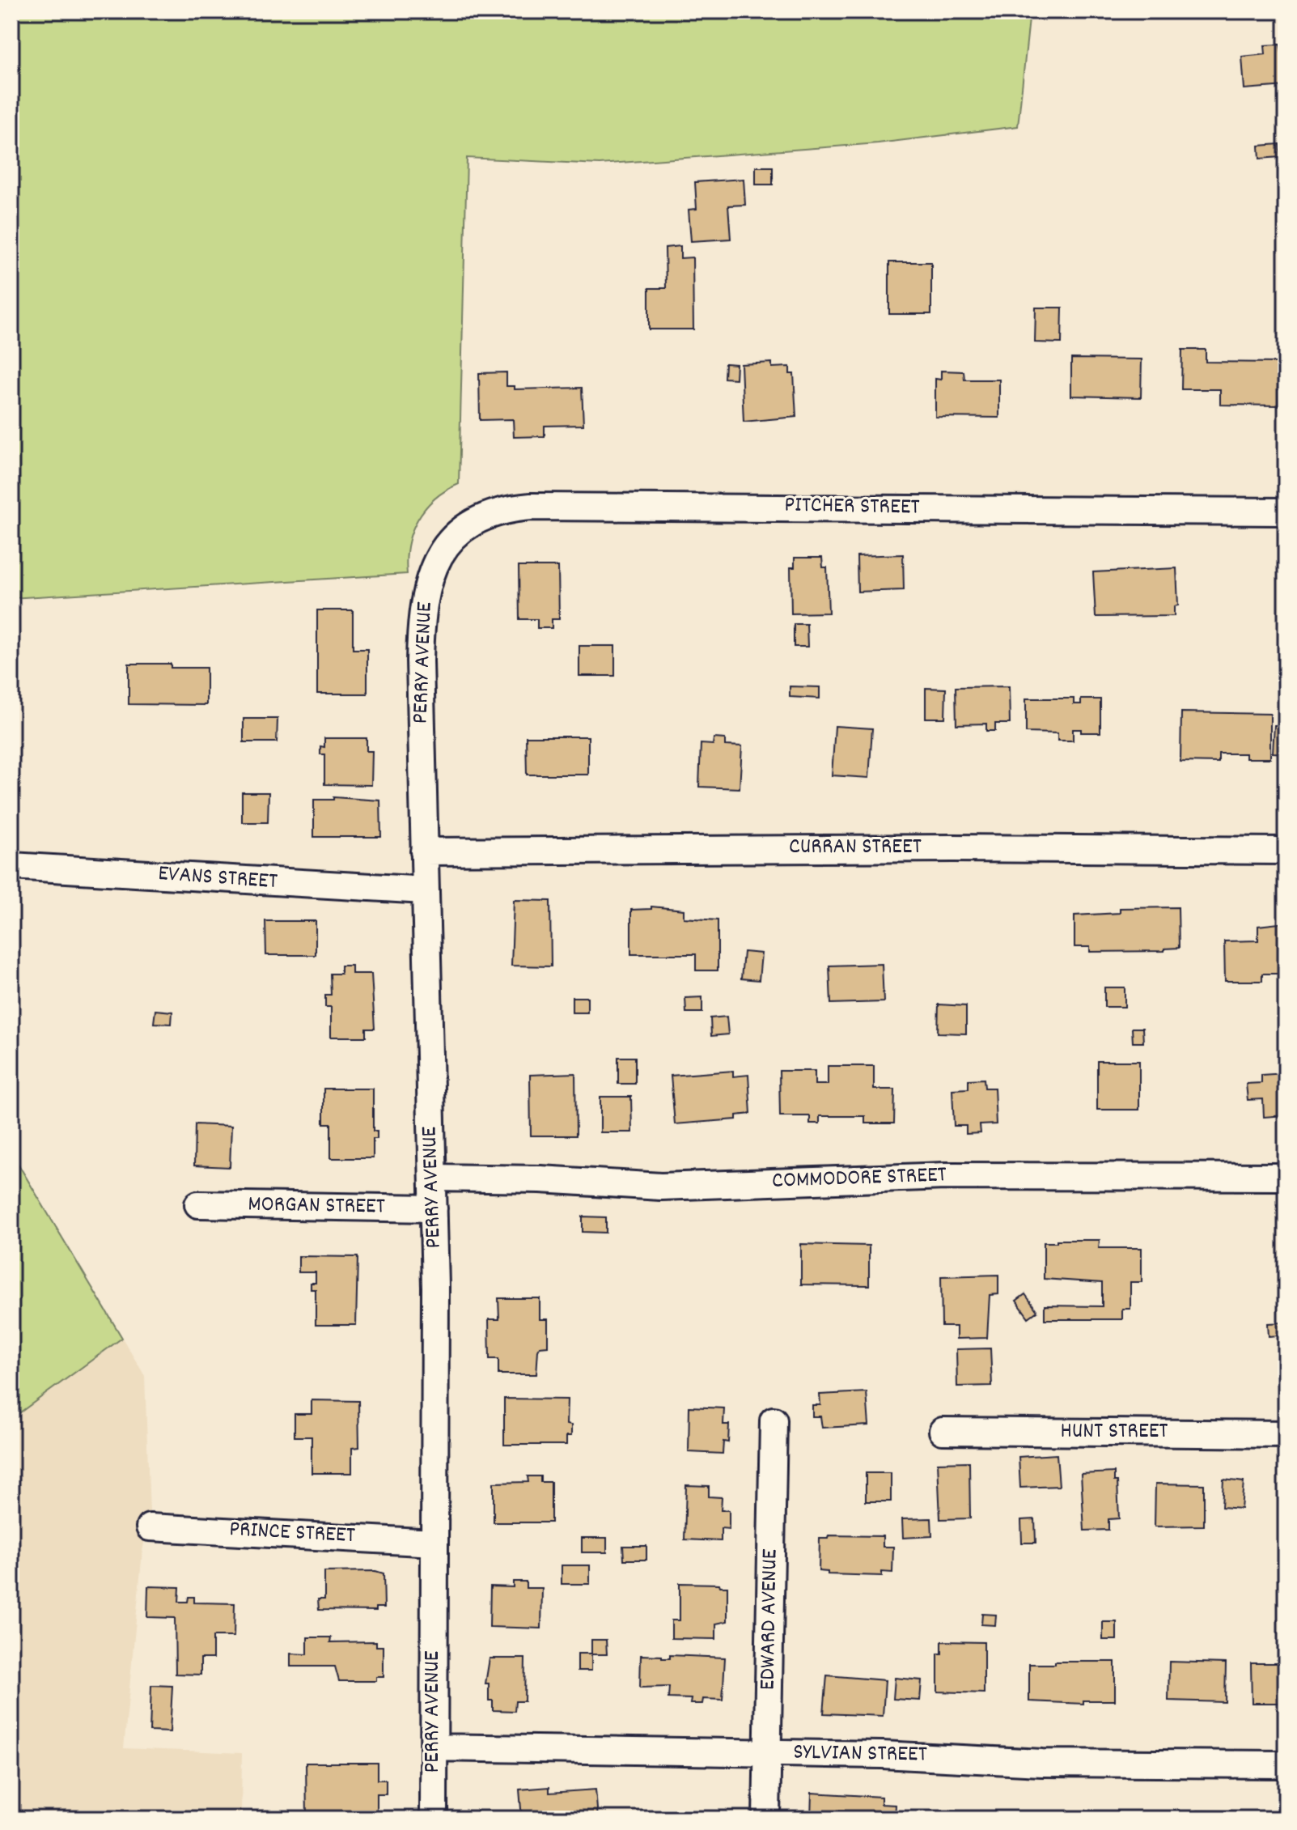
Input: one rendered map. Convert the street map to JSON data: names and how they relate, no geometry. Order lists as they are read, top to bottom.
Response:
{
  "streets": {
    "street": [
      "PITCHER STREET",
      "PERRY AVENUE",
      "CURRAN STREET",
      "EVANS STREET",
      "COMMODORE STREET",
      "MORGAN STREET",
      "HUNT STREET",
      "PRINCE STREET",
      "EDWARD AVENUE",
      "SYLVIAN STREET"
    ]
  },
  "crossings": [
    ["PITCHER STREET", "PERRY AVENUE"],
    ["PERRY AVENUE", "CURRAN STREET"],
    ["PERRY AVENUE", "EVANS STREET"],
    ["PERRY AVENUE", "COMMODORE STREET"],
    ["PERRY AVENUE", "MORGAN STREET"],
    ["PERRY AVENUE", "PRINCE STREET"],
    ["PERRY AVENUE", "SYLVIAN STREET"],
    ["EDWARD AVENUE", "SYLVIAN STREET"]
  ]
}
